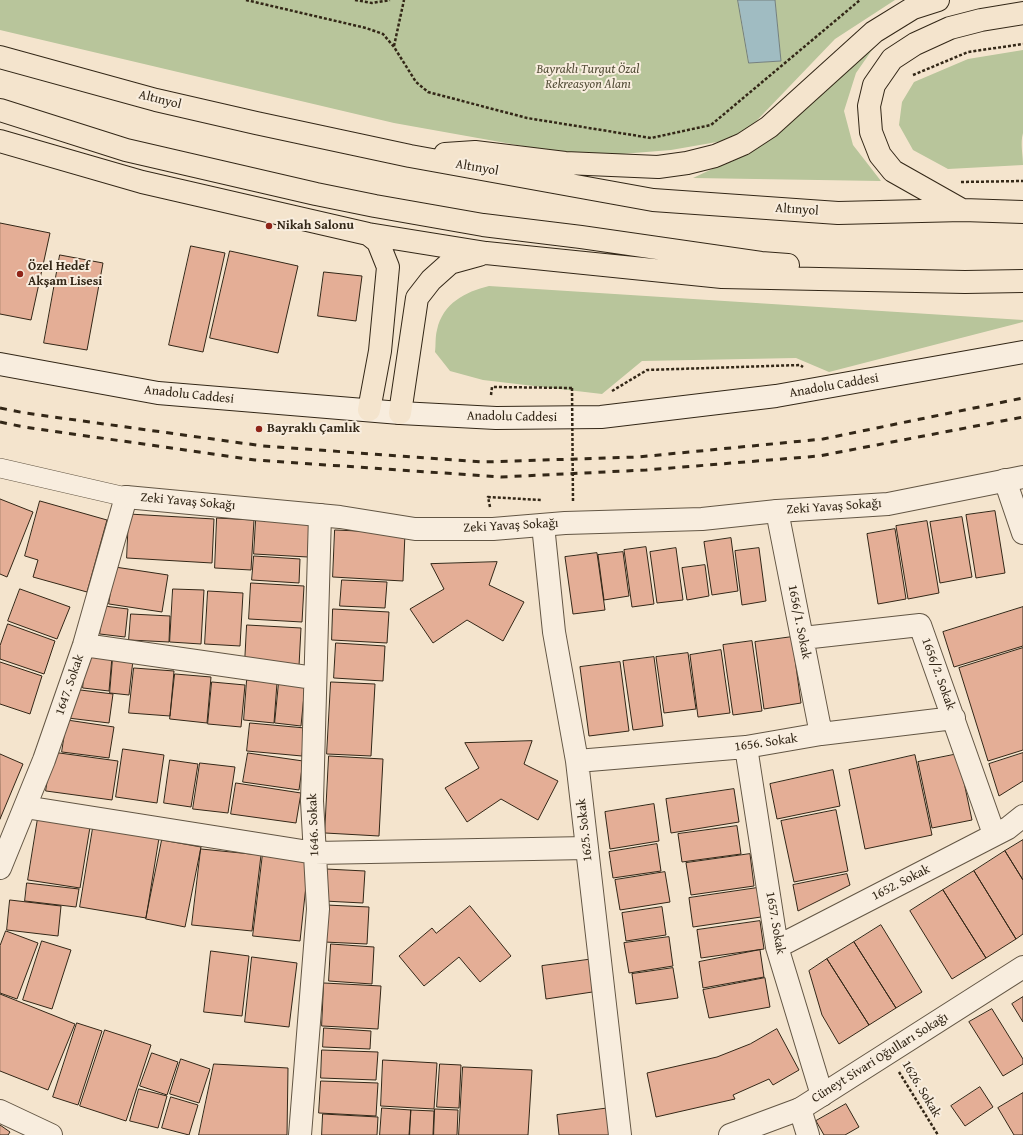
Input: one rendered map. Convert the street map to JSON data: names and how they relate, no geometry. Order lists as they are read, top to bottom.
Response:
{
  "streets": {
    "highway": ["Altınyol"],
    "street": [
      "Anadolu Caddesi",
      "Zeki Yavaş Sokağı",
      "1656/1. Sokak",
      "1656/2. Sokak",
      "1647. Sokak",
      "1656. Sokak",
      "1646. Sokak",
      "1625. Sokak",
      "1652. Sokak",
      "1657. Sokak",
      "Cüneyt Sivari Oğulları Sokağı"
    ],
    "path": ["1626. Sokak"]
  },
  "crossings": [
    ["Zeki Yavaş Sokağı", "1656/1. Sokak"],
    ["Zeki Yavaş Sokağı", "1647. Sokak"],
    ["Zeki Yavaş Sokağı", "1646. Sokak"],
    ["Zeki Yavaş Sokağı", "1625. Sokak"],
    ["1656/1. Sokak", "1656/2. Sokak"],
    ["1656/1. Sokak", "1656. Sokak"],
    ["1656/2. Sokak", "1656. Sokak"],
    ["1656/2. Sokak", "1652. Sokak"],
    ["1656. Sokak", "1625. Sokak"],
    ["1656. Sokak", "1657. Sokak"],
    ["1652. Sokak", "1657. Sokak"],
    ["1657. Sokak", "Cüneyt Sivari Oğulları Sokağı"],
    ["Cüneyt Sivari Oğulları Sokağı", "1626. Sokak"]
  ],
  "parks": ["Bayraklı Turgut Özal Rekreasyon Alanı"],
  "places": ["Nikah Salonu", "Özel Hedef Akşam Lisesi", "Bayraklı Çamlık"]
}
